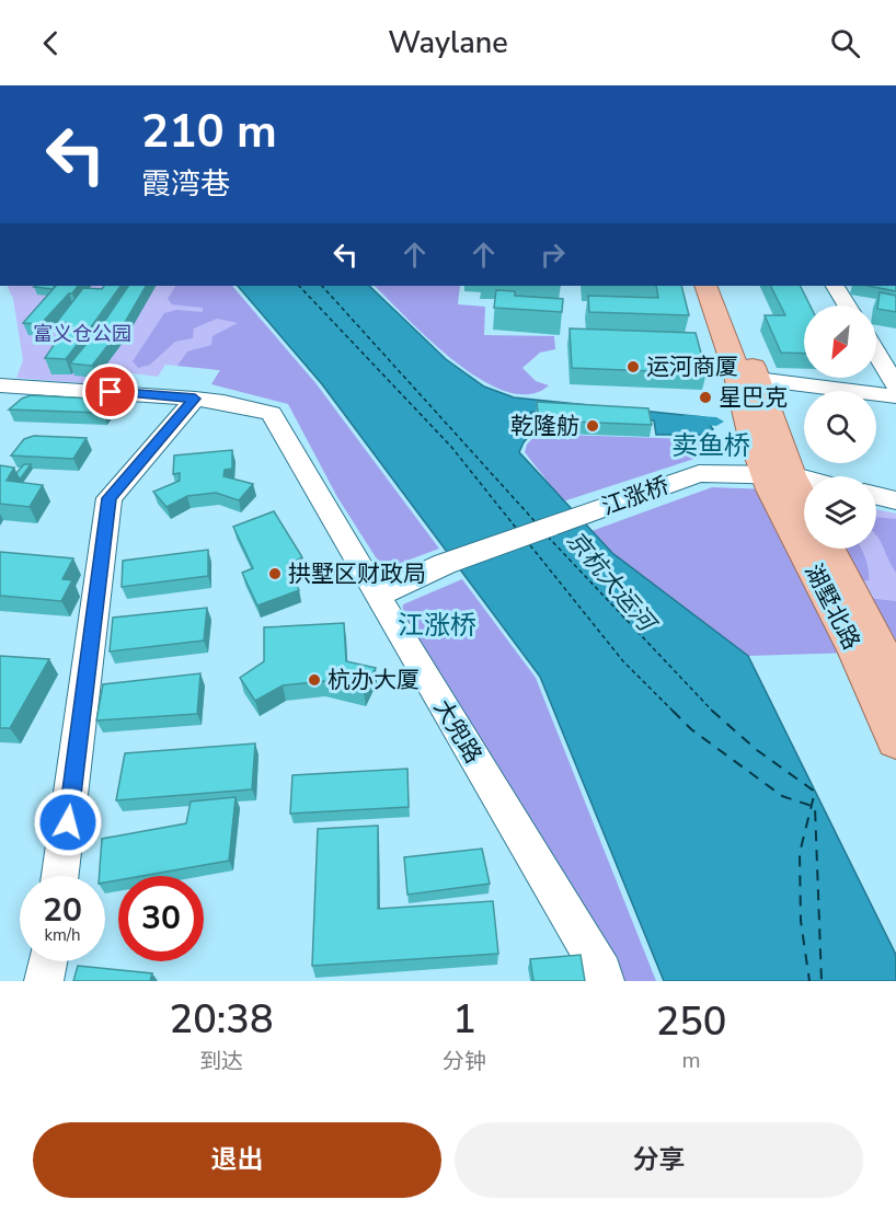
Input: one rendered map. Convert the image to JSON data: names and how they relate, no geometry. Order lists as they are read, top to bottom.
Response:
{
  "streets": {
    "main road": ["湖墅北路"],
    "street": ["江涨桥", "大兜路"]
  },
  "crossings": [
    ["江涨桥", "湖墅北路"],
    ["江涨桥", "大兜路"]
  ],
  "districts": ["卖鱼桥", "江涨桥"],
  "water": ["京杭大运河"],
  "parks": ["富义仓公园"],
  "places": [
    "运河商厦",
    "星巴克",
    "乾隆舫",
    "拱墅区财政局",
    "杭办大厦"
  ],
  "north": "bottom left",
  "page": {
    "header": "Waylane",
    "turn": ["210 m", "霞湾巷"],
    "speed": "20 km/h",
    "limit": "30",
    "eta": [
      "20:38",
      "到达",
      "1",
      "分钟",
      "250",
      "m"
    ],
    "buttons": ["退出", "分享"]
  }
}
